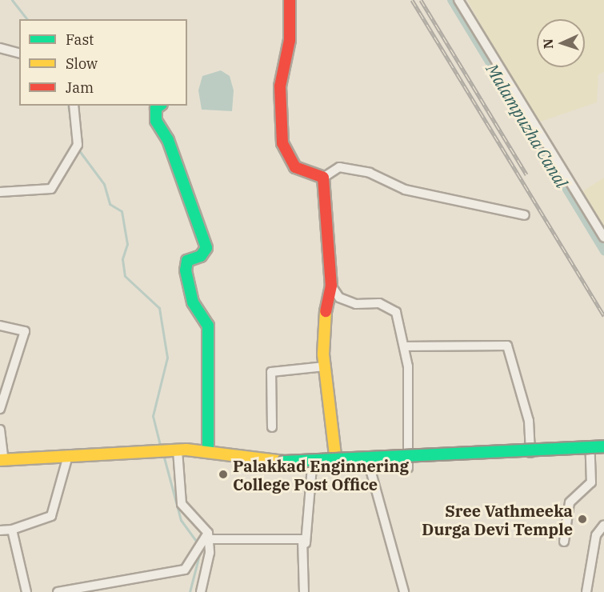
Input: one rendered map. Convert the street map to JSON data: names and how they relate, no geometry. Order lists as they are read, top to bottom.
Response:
{
  "water": ["Malampuzha Canal"],
  "places": ["Palakkad Enginnering College Post Office", "Sree Vathmeeka Durga Devi Temple"],
  "legend": ["Fast", "Slow", "Jam"],
  "north": "left"
}
